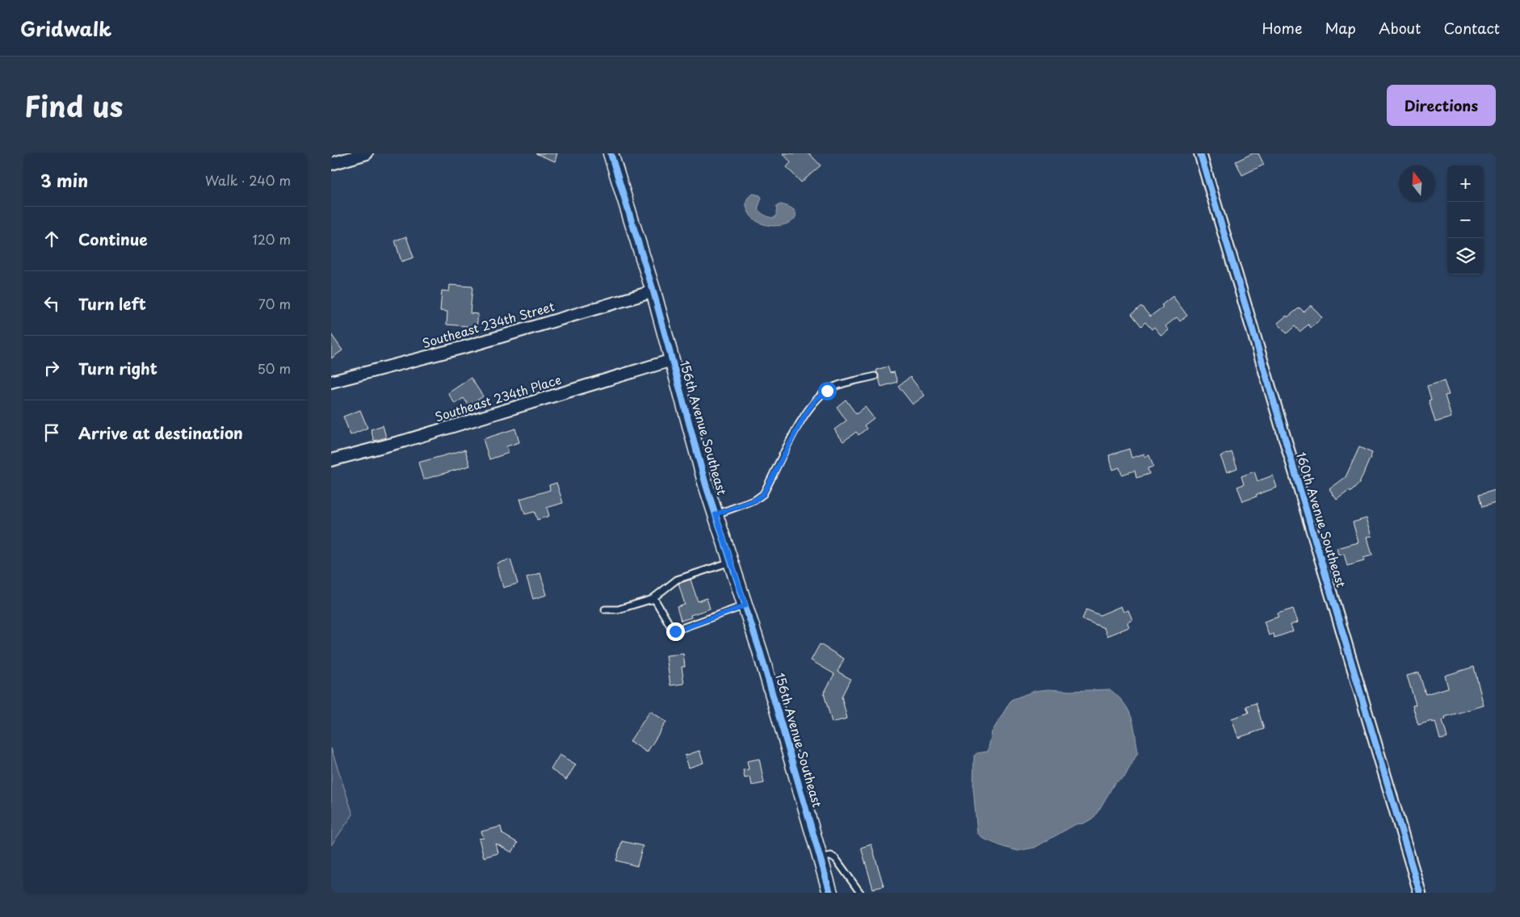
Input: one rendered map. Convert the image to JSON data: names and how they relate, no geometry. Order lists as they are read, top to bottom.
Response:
{
  "streets": {
    "street": [
      "Southeast 234th Street",
      "Southeast 234th Place",
      "156th Avenue Southeast",
      "160th Avenue Southeast"
    ]
  },
  "crossings": [
    ["Southeast 234th Street", "156th Avenue Southeast"],
    ["Southeast 234th Place", "156th Avenue Southeast"]
  ],
  "north": "top",
  "page": {
    "header": "Gridwalk",
    "nav": [
      "Home",
      "Map",
      "About",
      "Contact"
    ],
    "title": "Find us",
    "buttons": "Directions",
    "heading": ["3 min", "Walk · 240 m"],
    "map_buttons": ["+", "−"],
    "list": [
      ["Continue", "120 m"],
      ["Turn left", "70 m"],
      ["Turn right", "50 m"],
      "Arrive at destination"
    ]
  }
}
